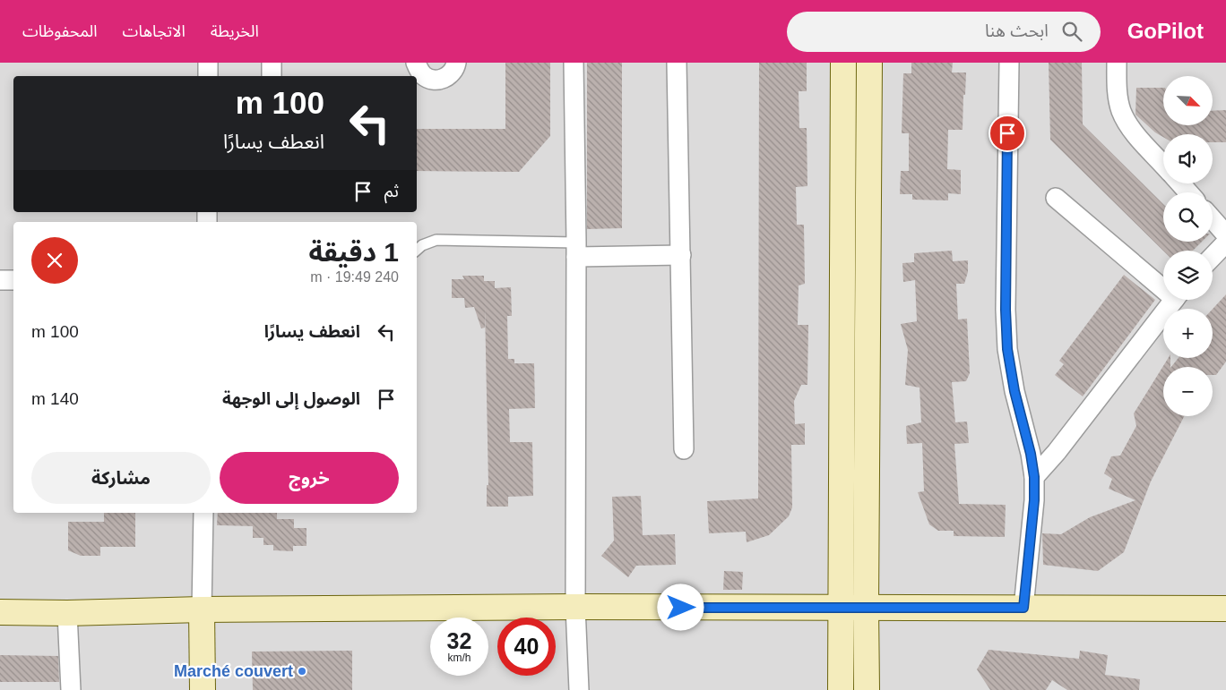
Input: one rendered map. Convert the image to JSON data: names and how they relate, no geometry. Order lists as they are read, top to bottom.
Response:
{
  "places": ["Marché couvert"],
  "north": "bottom right",
  "page": {
    "header": "GoPilot",
    "search": "ابحث هنا",
    "nav": ["الخريطة", "الاتجاهات", "المحفوظات"],
    "map_buttons": ["+", "−"],
    "turn": ["100 m", "انعطف يسارًا"],
    "then": "ثم",
    "heading": ["1 دقيقة", "240 m · 19:49"],
    "list": [
      {
        "name": "انعطف يسارًا",
        "value": "100 m"
      },
      {
        "name": "الوصول إلى الوجهة",
        "value": "140 m"
      }
    ],
    "buttons": ["خروج", "مشاركة"],
    "speed": "32 km/h",
    "limit": "40"
  }
}
